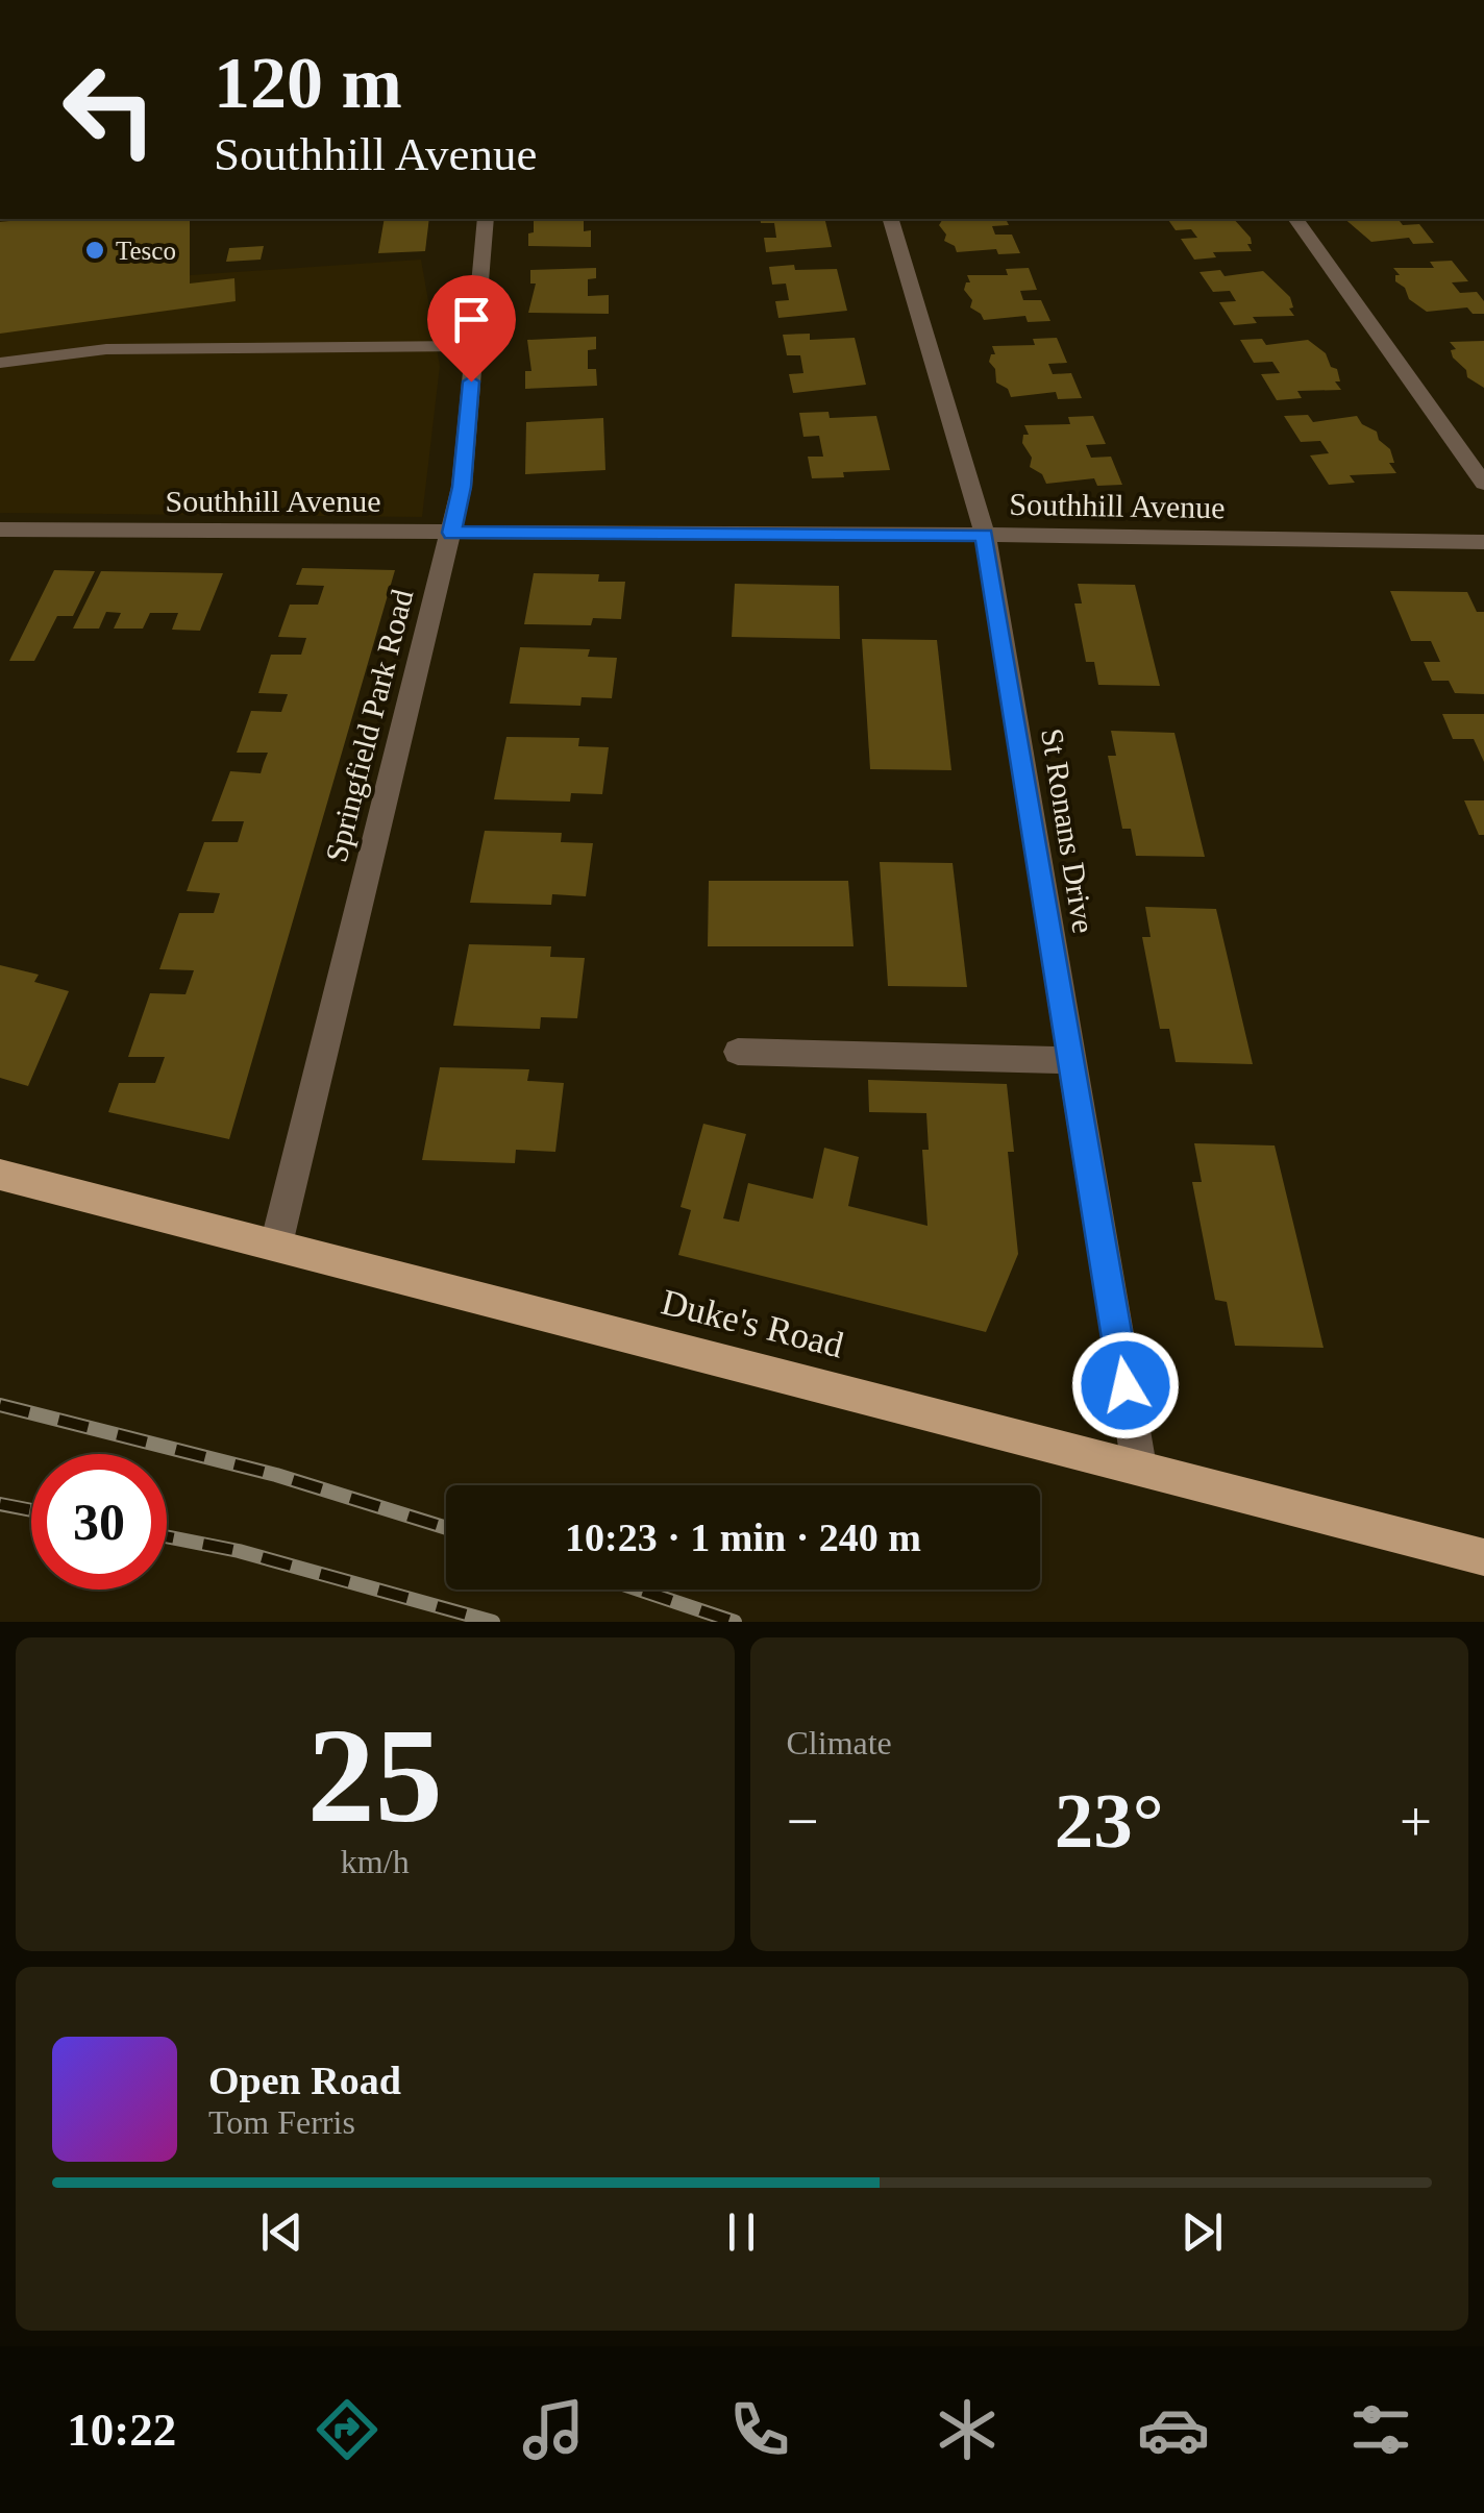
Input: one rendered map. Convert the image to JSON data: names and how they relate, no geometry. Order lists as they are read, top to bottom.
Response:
{
  "streets": {
    "main road": ["Duke's Road"],
    "street": ["Southhill Avenue", "Springfield Park Road", "St Ronans Drive"]
  },
  "crossings": [
    ["Southhill Avenue", "Springfield Park Road"],
    ["Southhill Avenue", "St Ronans Drive"],
    ["Springfield Park Road", "Duke's Road"],
    ["St Ronans Drive", "Duke's Road"]
  ],
  "places": ["Tesco"],
  "page": {
    "turn": ["120 m", "Southhill Avenue"],
    "limit": "30",
    "trip": "10:23 · 1 min · 240 m",
    "tile": [
      ["25", "km/h"],
      "Climate"
    ],
    "heat": ["−", "23°", "+"],
    "song": ["Open Road", "Tom Ferris"],
    "tabs": "10:22"
  }
}
